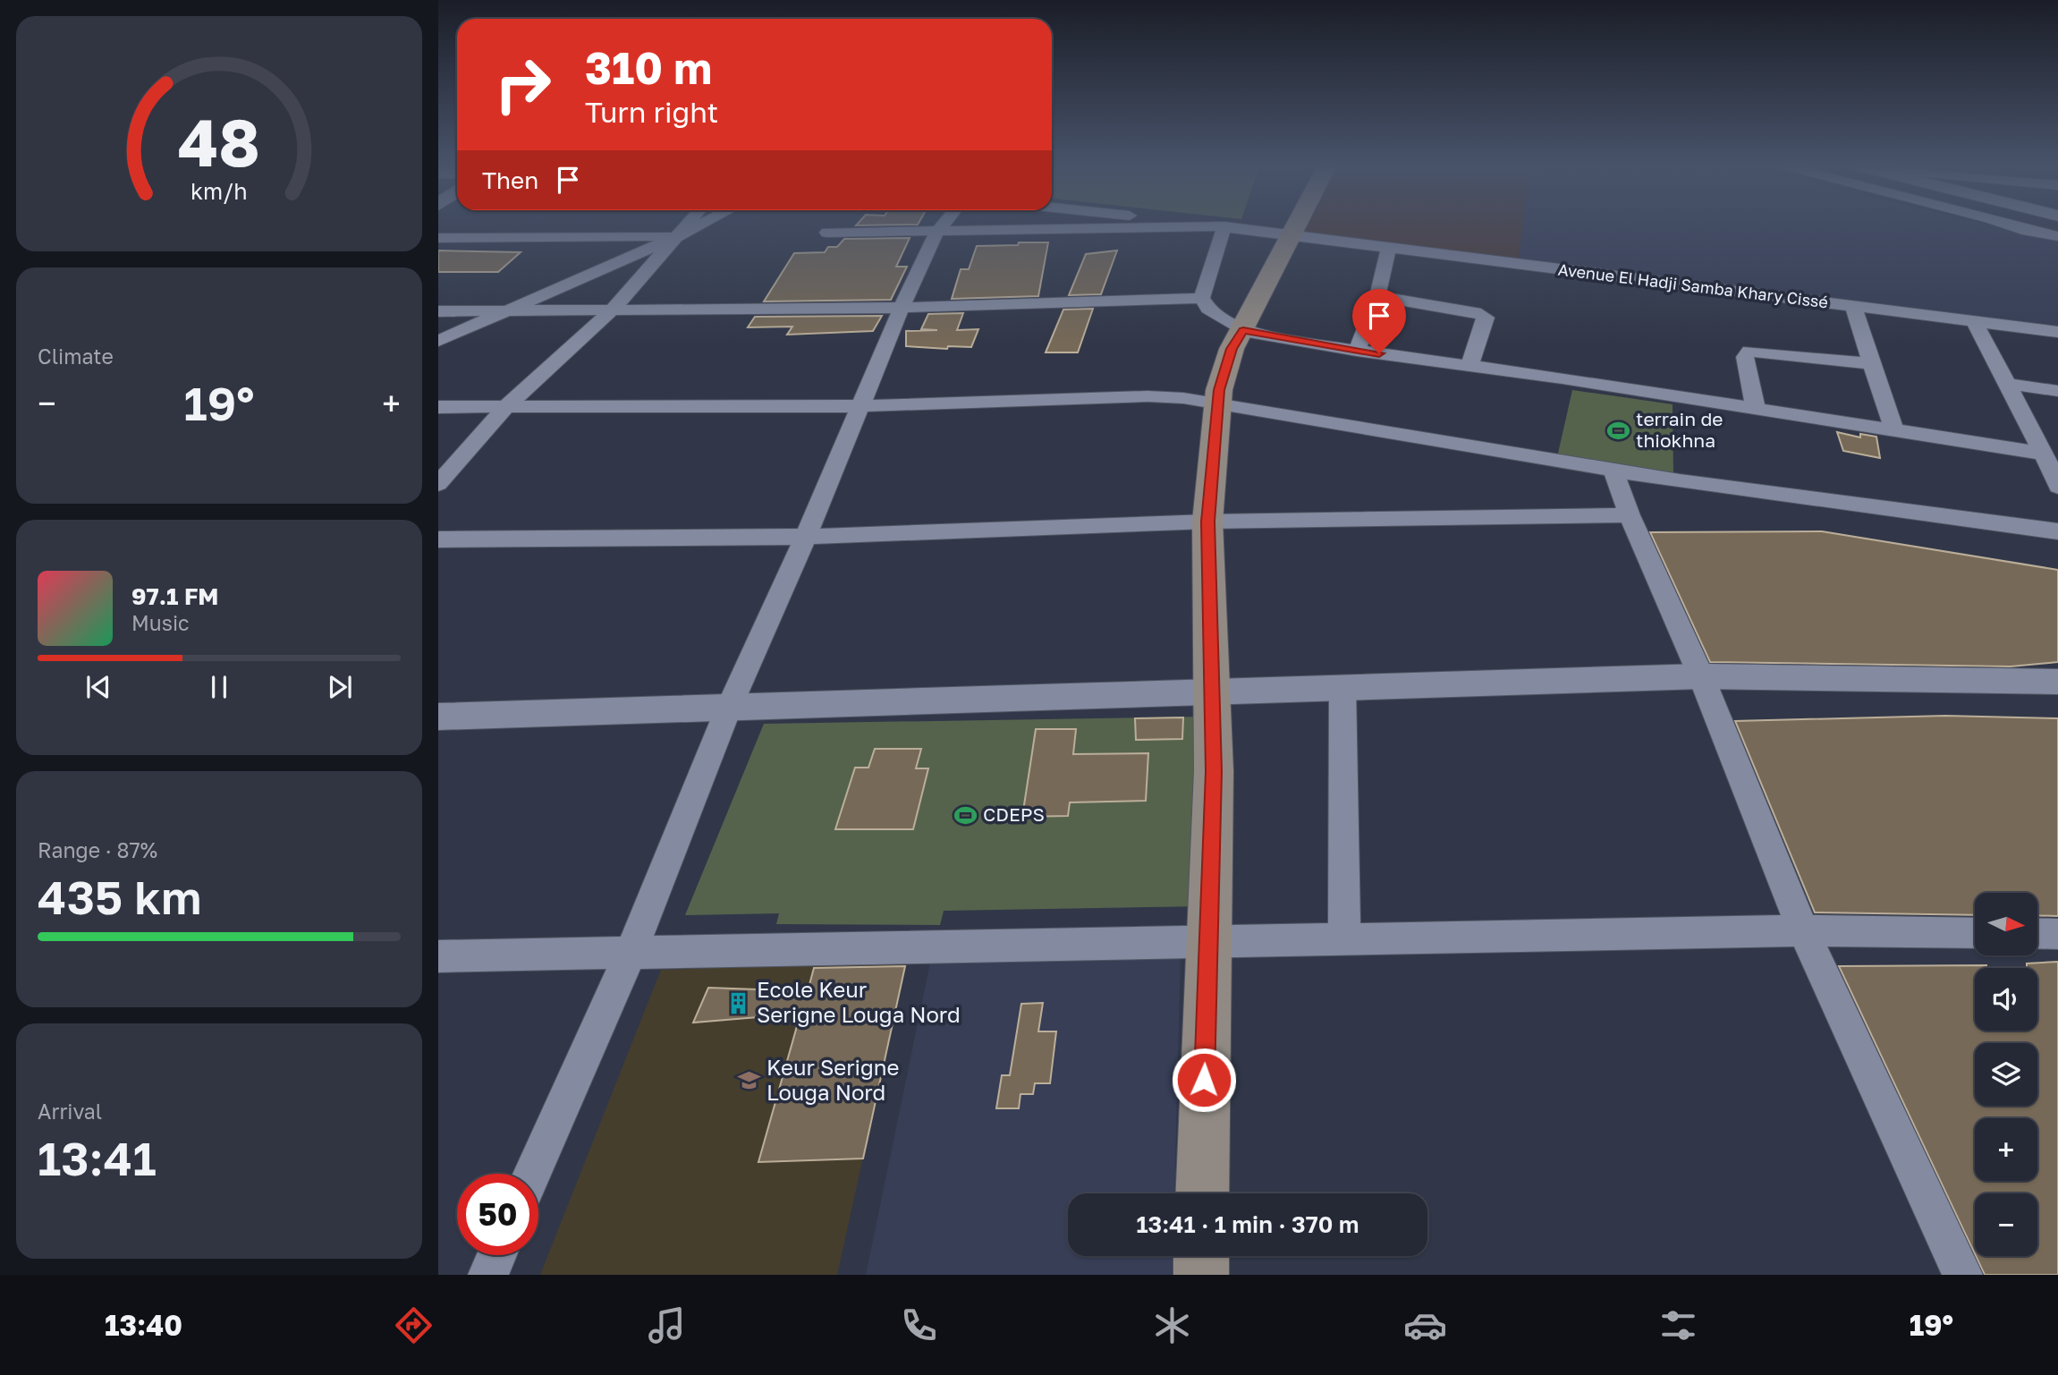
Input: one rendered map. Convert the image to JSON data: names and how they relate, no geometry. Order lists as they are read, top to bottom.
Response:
{
  "streets": {
    "street": ["Avenue El Hadji Samba Khary Cissé"]
  },
  "places": {
    "sports": ["terrain de thiokhna", "CDEPS"],
    "building": ["Ecole Keur Serigne Louga Nord"],
    "school or university": ["Keur Serigne Louga Nord"]
  },
  "north": "right",
  "page": {
    "turn": ["310 m", "Turn right"],
    "then": "Then",
    "tile": [
      "Climate",
      ["Range · 87%", "435 km"],
      ["Arrival", "13:41"]
    ],
    "heat": ["−", "19°", "+"],
    "song": ["97.1 FM", "Music"],
    "map_buttons": ["+", "−"],
    "limit": "50",
    "trip": "13:41 · 1 min · 370 m",
    "tabs": ["13:40", "19°"],
    "gauge": ["48", "km/h"]
  }
}
